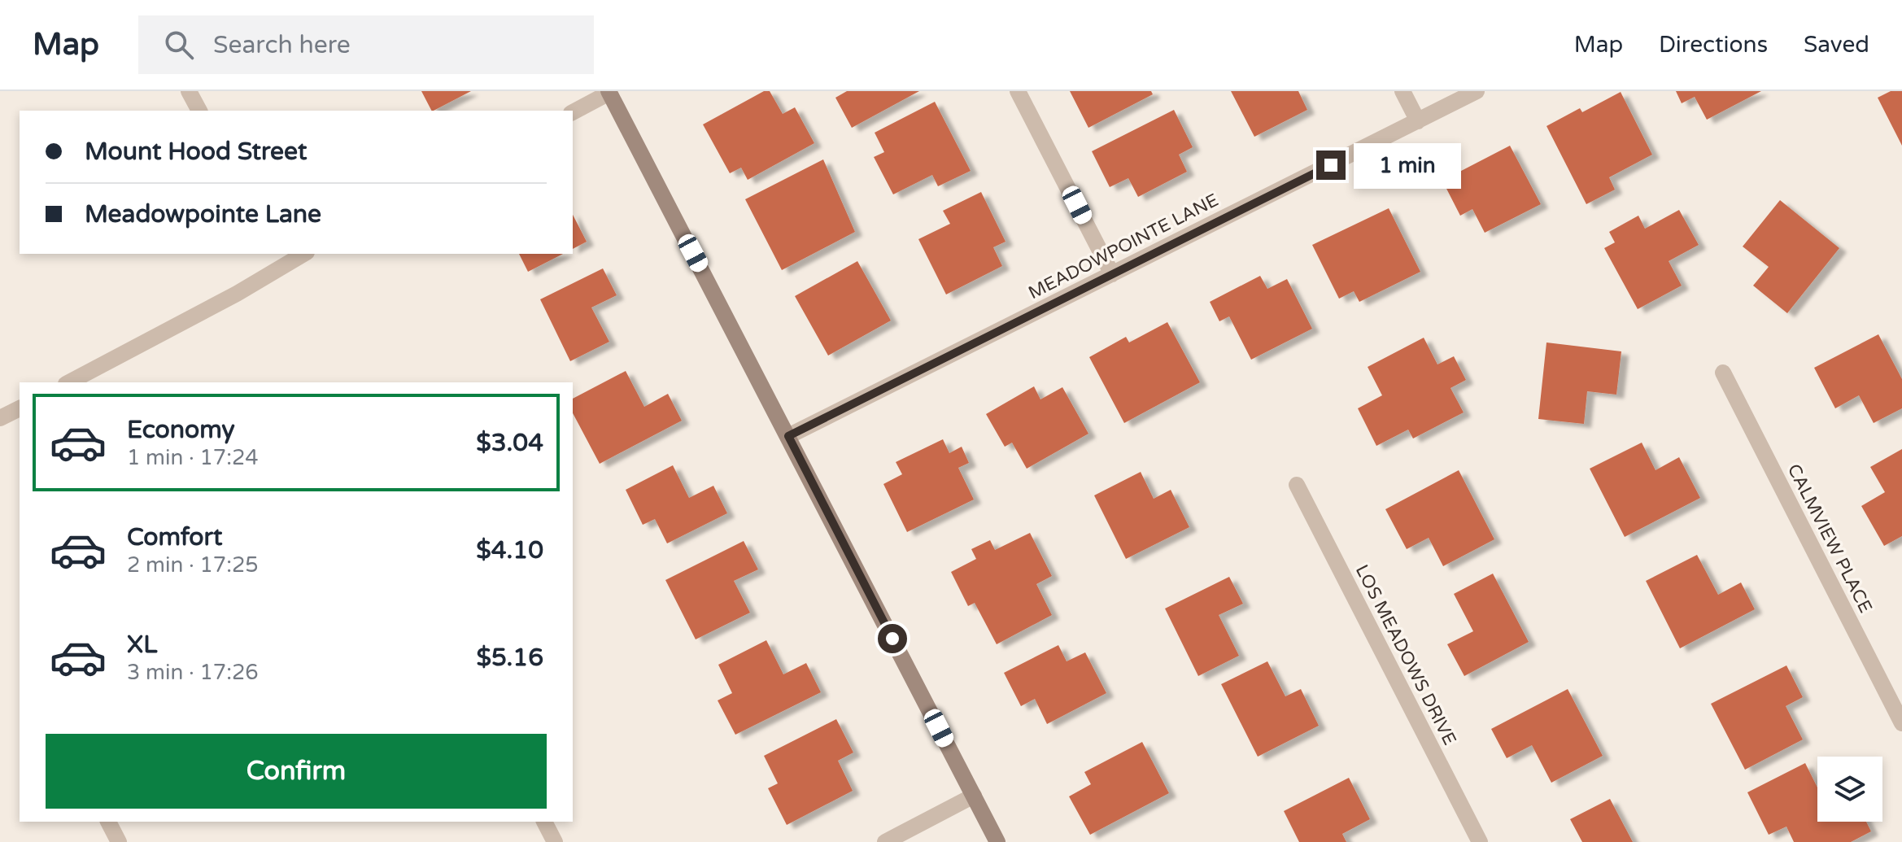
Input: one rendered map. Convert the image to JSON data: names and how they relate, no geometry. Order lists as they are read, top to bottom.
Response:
{
  "streets": {
    "street": ["MEADOWPOINTE LANE", "CALMVIEW PLACE", "LOS MEADOWS DRIVE"]
  },
  "page": {
    "header": "Map",
    "search": "Search here",
    "nav": ["Map", "Directions", "Saved"],
    "banner": ["Mount Hood Street", "Meadowpointe Lane"],
    "bubble": "1 min",
    "list": [
      {
        "name": "Economy",
        "note": "1 min · 17:24",
        "value": "$3.04"
      },
      {
        "name": "Comfort",
        "note": "2 min · 17:25",
        "value": "$4.10"
      },
      {
        "name": "XL",
        "note": "3 min · 17:26",
        "value": "$5.16"
      }
    ],
    "buttons": "Confirm"
  }
}
